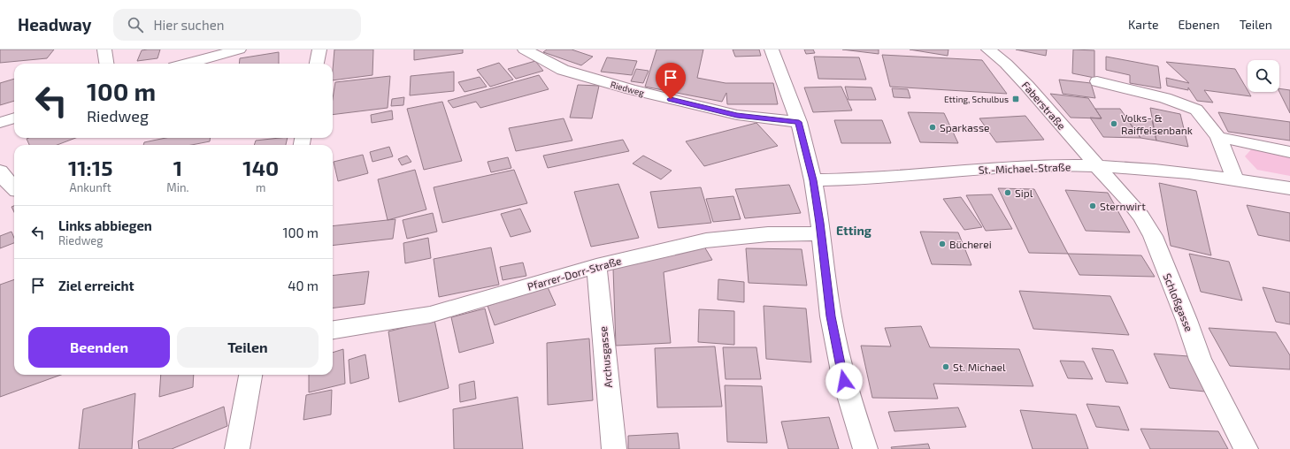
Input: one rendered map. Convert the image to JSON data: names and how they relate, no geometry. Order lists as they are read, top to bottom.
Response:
{
  "streets": {
    "street": [
      "Riedweg",
      "Faberstraße",
      "St.-Michael-Straße",
      "Pfarrer-Dorr-Straße",
      "Schloßgasse",
      "Archusgasse"
    ]
  },
  "crossings": [
    ["Faberstraße", "St.-Michael-Straße"],
    ["Faberstraße", "Schloßgasse"],
    ["St.-Michael-Straße", "Schloßgasse"],
    ["Pfarrer-Dorr-Straße", "Archusgasse"]
  ],
  "districts": ["Etting"],
  "places": {
    "transit": ["Etting, Schulbus"],
    "other": [
      "Volks- & Raiffeisenbank",
      "Sparkasse",
      "Sipl",
      "Sternwirt",
      "Bücherei",
      "St. Michael"
    ]
  },
  "page": {
    "header": "Headway",
    "search": "Hier suchen",
    "nav": ["Karte", "Ebenen", "Teilen"],
    "turn": ["100 m", "Riedweg"],
    "eta": [
      "11:15",
      "Ankunft",
      "1",
      "Min.",
      "140",
      "m"
    ],
    "list": [
      {
        "name": "Links abbiegen",
        "note": "Riedweg",
        "value": "100 m"
      },
      {
        "name": "Ziel erreicht",
        "value": "40 m"
      }
    ],
    "buttons": ["Beenden", "Teilen"]
  }
}
